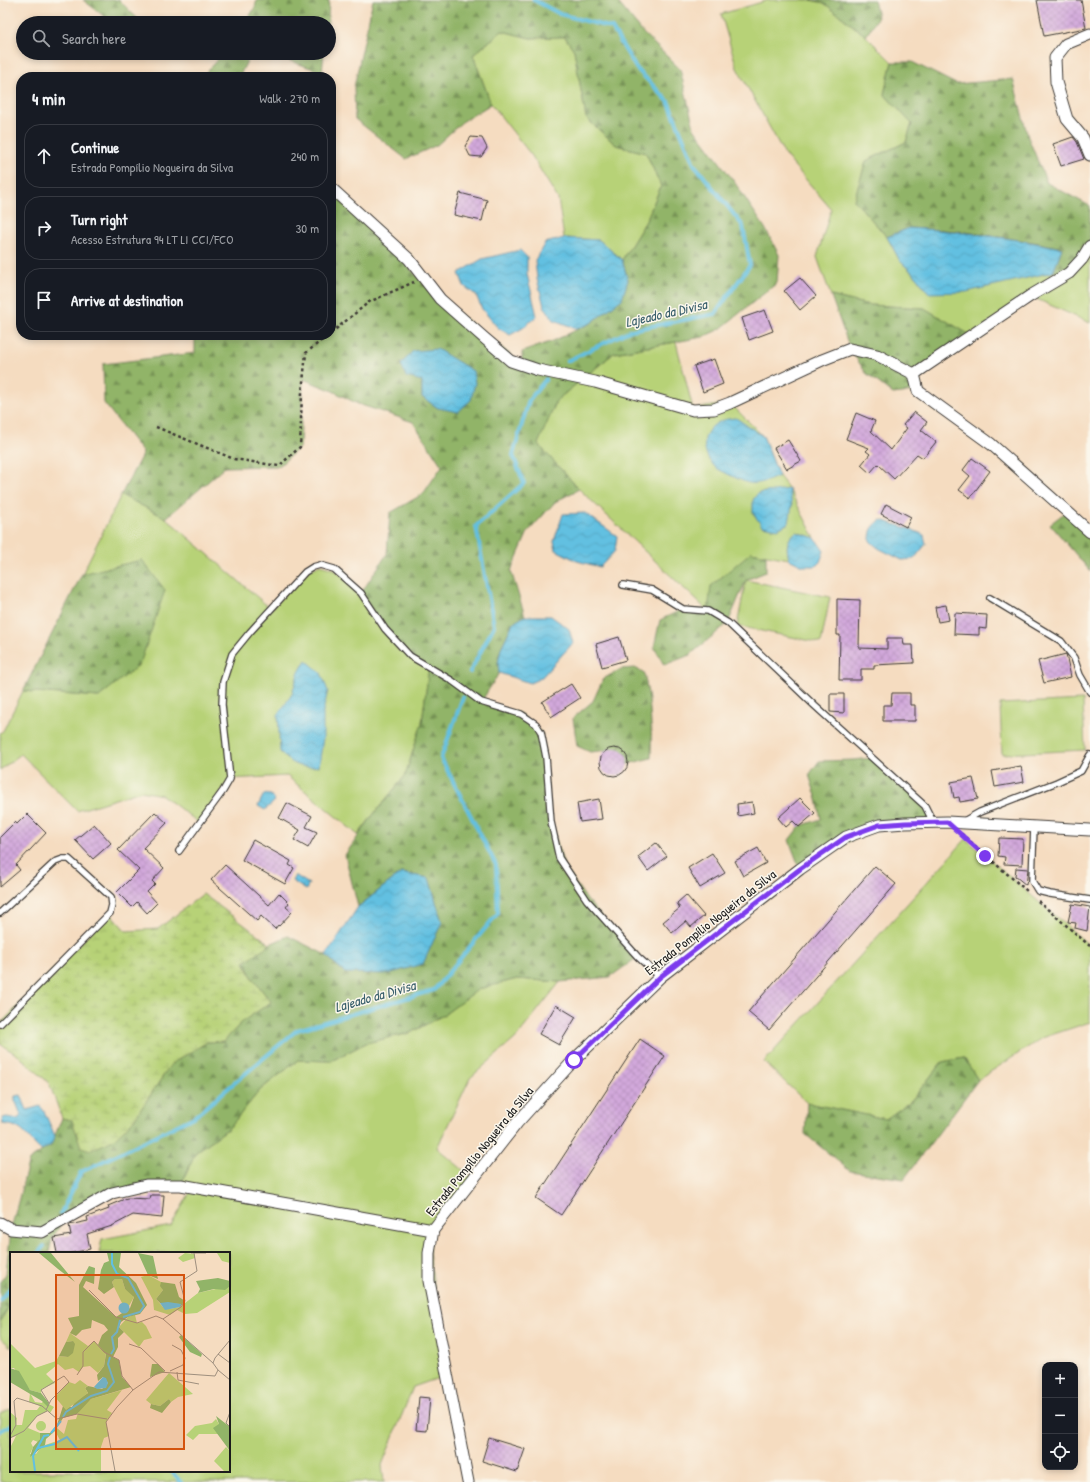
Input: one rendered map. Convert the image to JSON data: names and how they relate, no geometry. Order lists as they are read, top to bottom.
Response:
{
  "streets": {
    "street": ["Estrada Pompílio Nogueira da Silva"]
  },
  "water": ["Lajeado da Divisa"],
  "page": {
    "search": "Search here",
    "heading": ["4 min", "Walk · 270 m"],
    "list": [
      ["Continue", "Estrada Pompílio Nogueira da Silva", "240 m"],
      ["Turn right", "Acesso Estrutura 94 LT LI CCI/FCO", "30 m"],
      "Arrive at destination"
    ],
    "map_buttons": ["+", "−"]
  }
}
